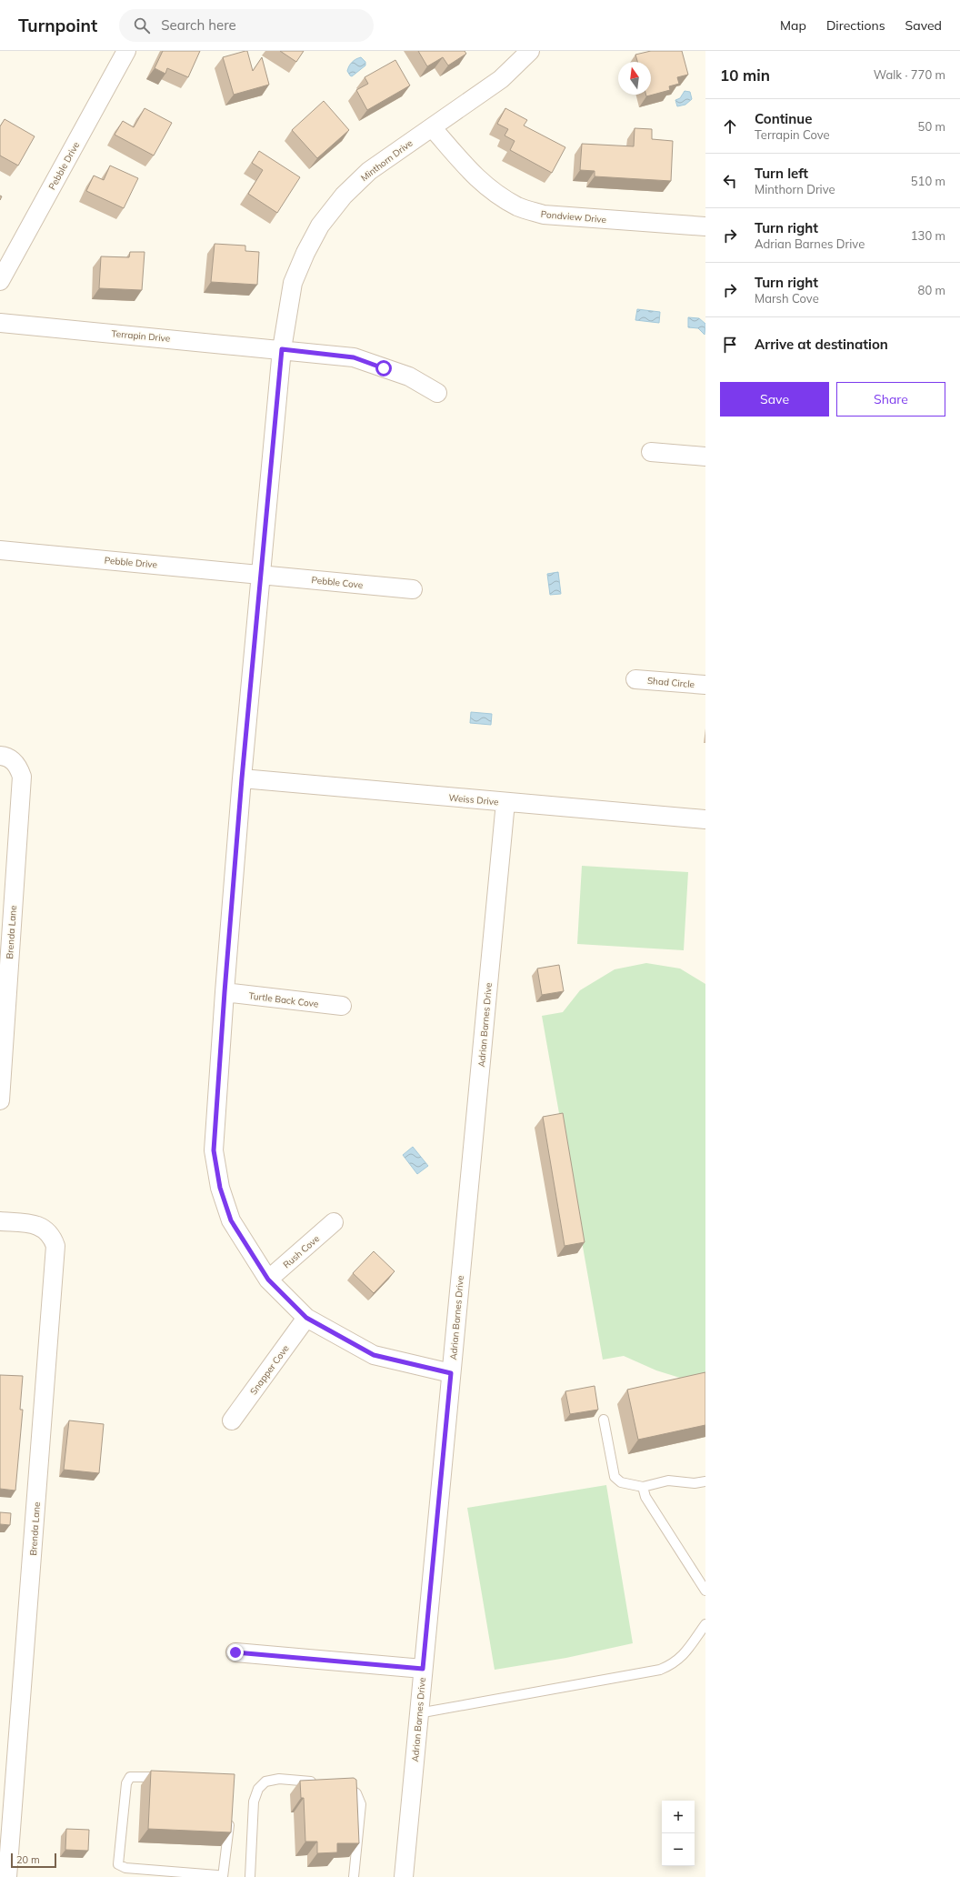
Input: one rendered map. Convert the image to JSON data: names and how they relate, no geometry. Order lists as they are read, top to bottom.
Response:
{
  "streets": {
    "street": [
      "Minthorn Drive",
      "Pebble Drive",
      "Pondview Drive",
      "Terrapin Drive",
      "Pebble Cove",
      "Shad Circle",
      "Weiss Drive",
      "Brenda Lane",
      "Turtle Back Cove",
      "Adrian Barnes Drive",
      "Rush Cove",
      "Snapper Cove"
    ]
  },
  "crossings": [
    ["Minthorn Drive", "Pebble Drive"],
    ["Minthorn Drive", "Pondview Drive"],
    ["Minthorn Drive", "Terrapin Drive"],
    ["Minthorn Drive", "Pebble Cove"],
    ["Minthorn Drive", "Weiss Drive"],
    ["Minthorn Drive", "Turtle Back Cove"],
    ["Minthorn Drive", "Adrian Barnes Drive"],
    ["Minthorn Drive", "Rush Cove"],
    ["Minthorn Drive", "Snapper Cove"],
    ["Pebble Drive", "Pebble Cove"],
    ["Weiss Drive", "Adrian Barnes Drive"]
  ],
  "scale_bar": "20 m",
  "north": "top",
  "page": {
    "header": "Turnpoint",
    "search": "Search here",
    "nav": ["Map", "Directions", "Saved"],
    "heading": ["10 min", "Walk · 770 m"],
    "list": [
      ["Continue", "Terrapin Cove", "50 m"],
      ["Turn left", "Minthorn Drive", "510 m"],
      ["Turn right", "Adrian Barnes Drive", "130 m"],
      ["Turn right", "Marsh Cove", "80 m"],
      "Arrive at destination"
    ],
    "buttons": ["Save", "Share"],
    "map_buttons": ["+", "−"],
    "scale": "20 m"
  }
}
